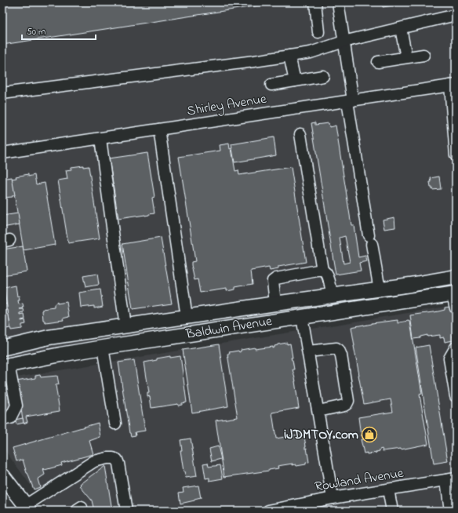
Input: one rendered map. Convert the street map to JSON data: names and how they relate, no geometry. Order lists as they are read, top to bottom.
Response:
{
  "streets": {
    "main road": ["Baldwin Avenue"],
    "street": ["Shirley Avenue", "Rowland Avenue"]
  },
  "places": {
    "shop": ["iJDMTOY.com"]
  },
  "scale_bar": "50 m"
}
